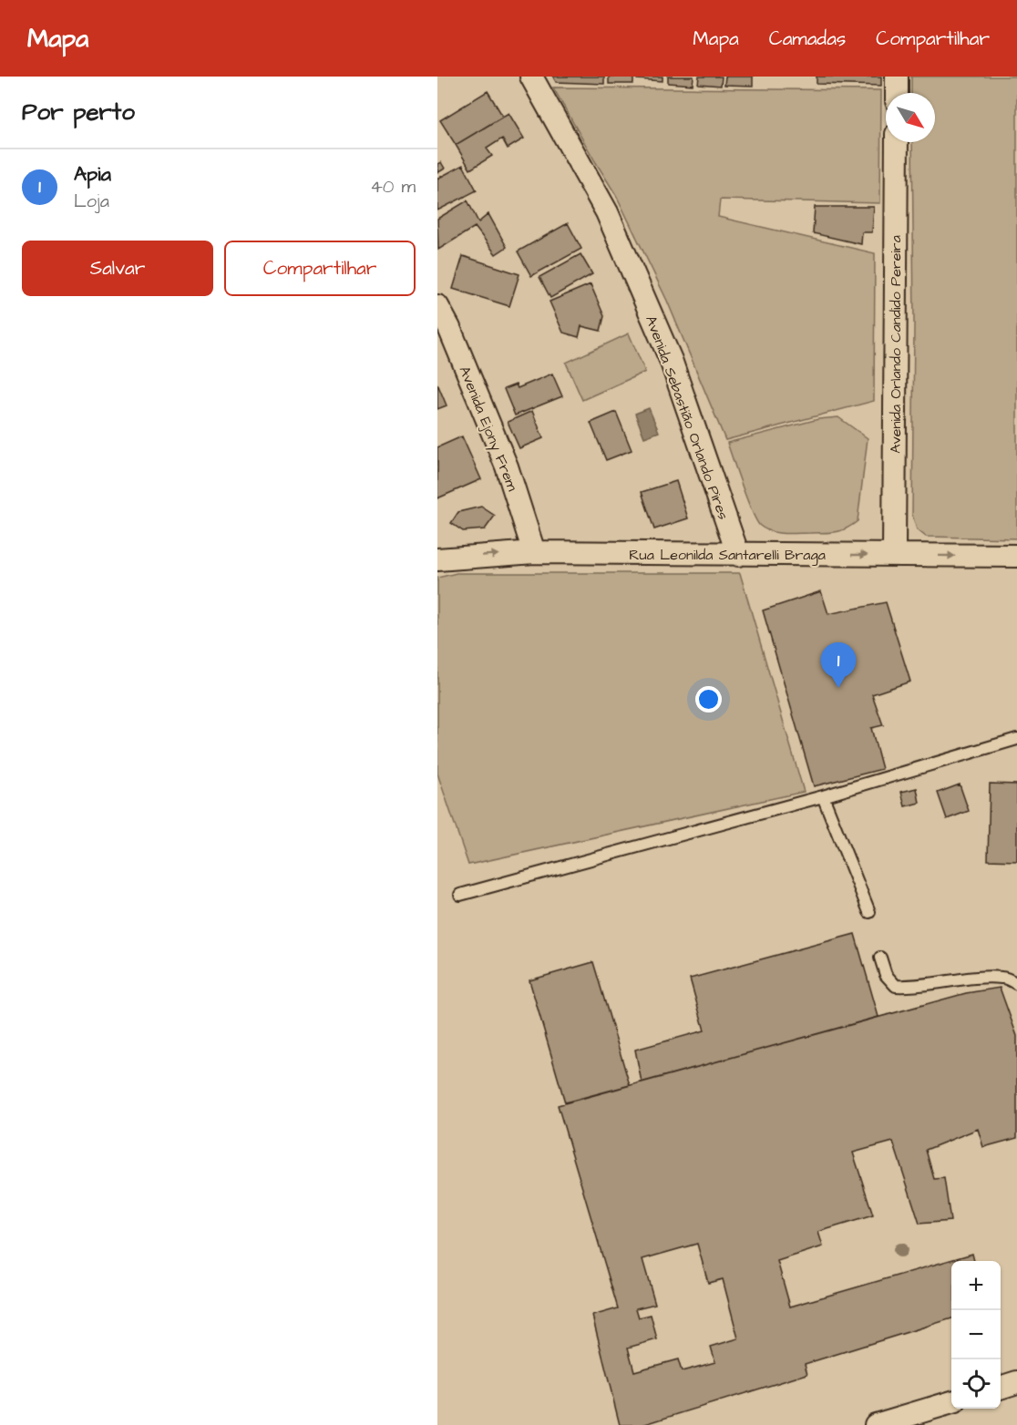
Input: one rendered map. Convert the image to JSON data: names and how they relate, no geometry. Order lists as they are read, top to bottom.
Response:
{
  "streets": {
    "street": [
      "Avenida Orlando Candido Pereira",
      "Avenida Sebastião Orlando Pires",
      "Avenida Ejony Frem",
      "Rua Leonilda Santarelli Braga"
    ]
  },
  "crossings": [
    ["Avenida Orlando Candido Pereira", "Rua Leonilda Santarelli Braga"],
    ["Avenida Sebastião Orlando Pires", "Rua Leonilda Santarelli Braga"],
    ["Avenida Ejony Frem", "Rua Leonilda Santarelli Braga"]
  ],
  "one_way": ["Rua Leonilda Santarelli Braga"],
  "north": "bottom right",
  "page": {
    "header": "Mapa",
    "nav": ["Mapa", "Camadas", "Compartilhar"],
    "heading": "Por perto",
    "list": [
      {
        "mark": "1",
        "name": "Apia",
        "note": "Loja",
        "value": "40 m"
      }
    ],
    "buttons": ["Salvar", "Compartilhar"],
    "pins": "1",
    "map_buttons": ["+", "−"]
  }
}
